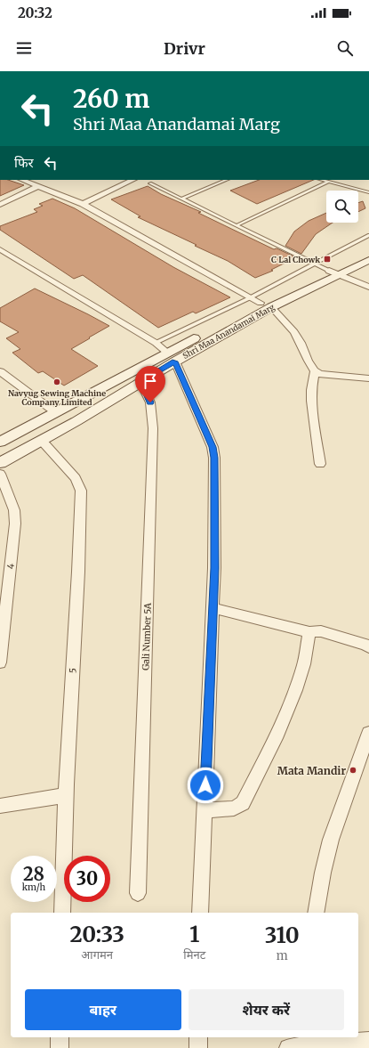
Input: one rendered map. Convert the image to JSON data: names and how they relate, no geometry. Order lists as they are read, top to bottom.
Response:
{
  "streets": {
    "main road": ["Shri Maa Anandamai Marg"],
    "street": ["4", "Gali Number 5A", "5"]
  },
  "crossings": [
    ["Shri Maa Anandamai Marg", "Gali Number 5A"],
    ["Shri Maa Anandamai Marg", "5"]
  ],
  "places": {
    "transit": ["C Lal Chowk"],
    "other": ["Navyug Sewing Machine Company Limited", "Mata Mandir"]
  },
  "page": {
    "status": "20:32",
    "header": "Drivr",
    "turn": ["260 m", "Shri Maa Anandamai Marg"],
    "then": "फिर",
    "speed": "28 km/h",
    "limit": "30",
    "eta": [
      "20:33",
      "आगमन",
      "1",
      "मिनट",
      "310",
      "m"
    ],
    "buttons": ["बाहर", "शेयर करें"]
  }
}
